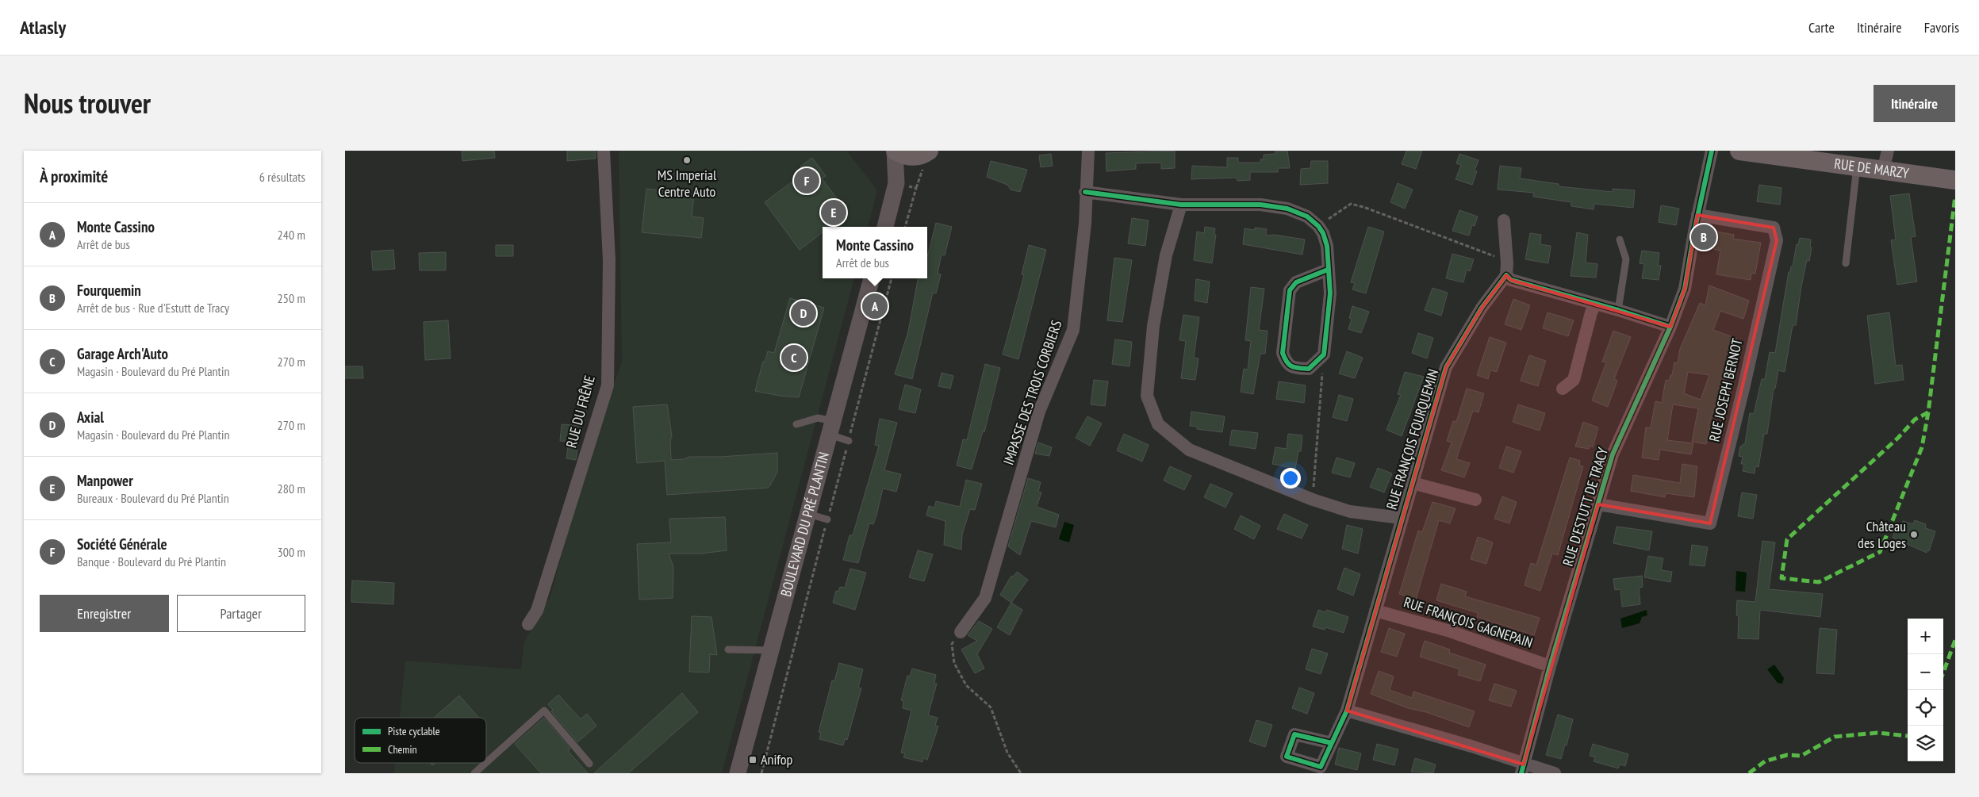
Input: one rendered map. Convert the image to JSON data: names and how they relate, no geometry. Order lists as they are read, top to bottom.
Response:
{
  "streets": {
    "main road": ["RUE DE MARZY"],
    "street": [
      "RUE JOSEPH BERNOT",
      "IMPASSE DES TROIS CORBIERS",
      "RUE DU FRÊNE",
      "RUE FRANÇOIS FOURQUEMIN",
      "RUE D'ESTUTT DE TRACY",
      "BOULEVARD DU PRÉ PLANTIN",
      "RUE FRANÇOIS GAGNEPAIN"
    ]
  },
  "crossings": [
    ["RUE JOSEPH BERNOT", "RUE D'ESTUTT DE TRACY"],
    ["RUE FRANÇOIS FOURQUEMIN", "RUE FRANÇOIS GAGNEPAIN"],
    ["RUE D'ESTUTT DE TRACY", "RUE FRANÇOIS GAGNEPAIN"]
  ],
  "places": {
    "other": ["MS Imperial Centre Auto", "Château des Loges"],
    "transit": ["Anifop"]
  },
  "legend": ["Piste cyclable", "Chemin"],
  "page": {
    "header": "Atlasly",
    "nav": ["Carte", "Itinéraire", "Favoris"],
    "title": "Nous trouver",
    "buttons": [
      "Itinéraire",
      ["Enregistrer", "Partager"]
    ],
    "heading": ["À proximité", "6 résultats"],
    "pins": [
      "F",
      "E",
      "B",
      "A",
      "D",
      "C"
    ],
    "list": [
      {
        "mark": "A",
        "name": "Monte Cassino",
        "note": "Arrêt de bus",
        "value": "240 m"
      },
      {
        "mark": "B",
        "name": "Fourquemin",
        "note": "Arrêt de bus · Rue d'Estutt de Tracy",
        "value": "250 m"
      },
      {
        "mark": "C",
        "name": "Garage Arch'Auto",
        "note": "Magasin · Boulevard du Pré Plantin",
        "value": "270 m"
      },
      {
        "mark": "D",
        "name": "Axial",
        "note": "Magasin · Boulevard du Pré Plantin",
        "value": "270 m"
      },
      {
        "mark": "E",
        "name": "Manpower",
        "note": "Bureaux · Boulevard du Pré Plantin",
        "value": "280 m"
      },
      {
        "mark": "F",
        "name": "Société Générale",
        "note": "Banque · Boulevard du Pré Plantin",
        "value": "300 m"
      }
    ],
    "popup": ["Monte Cassino", "Arrêt de bus"],
    "map_buttons": ["+", "−"]
  }
}
